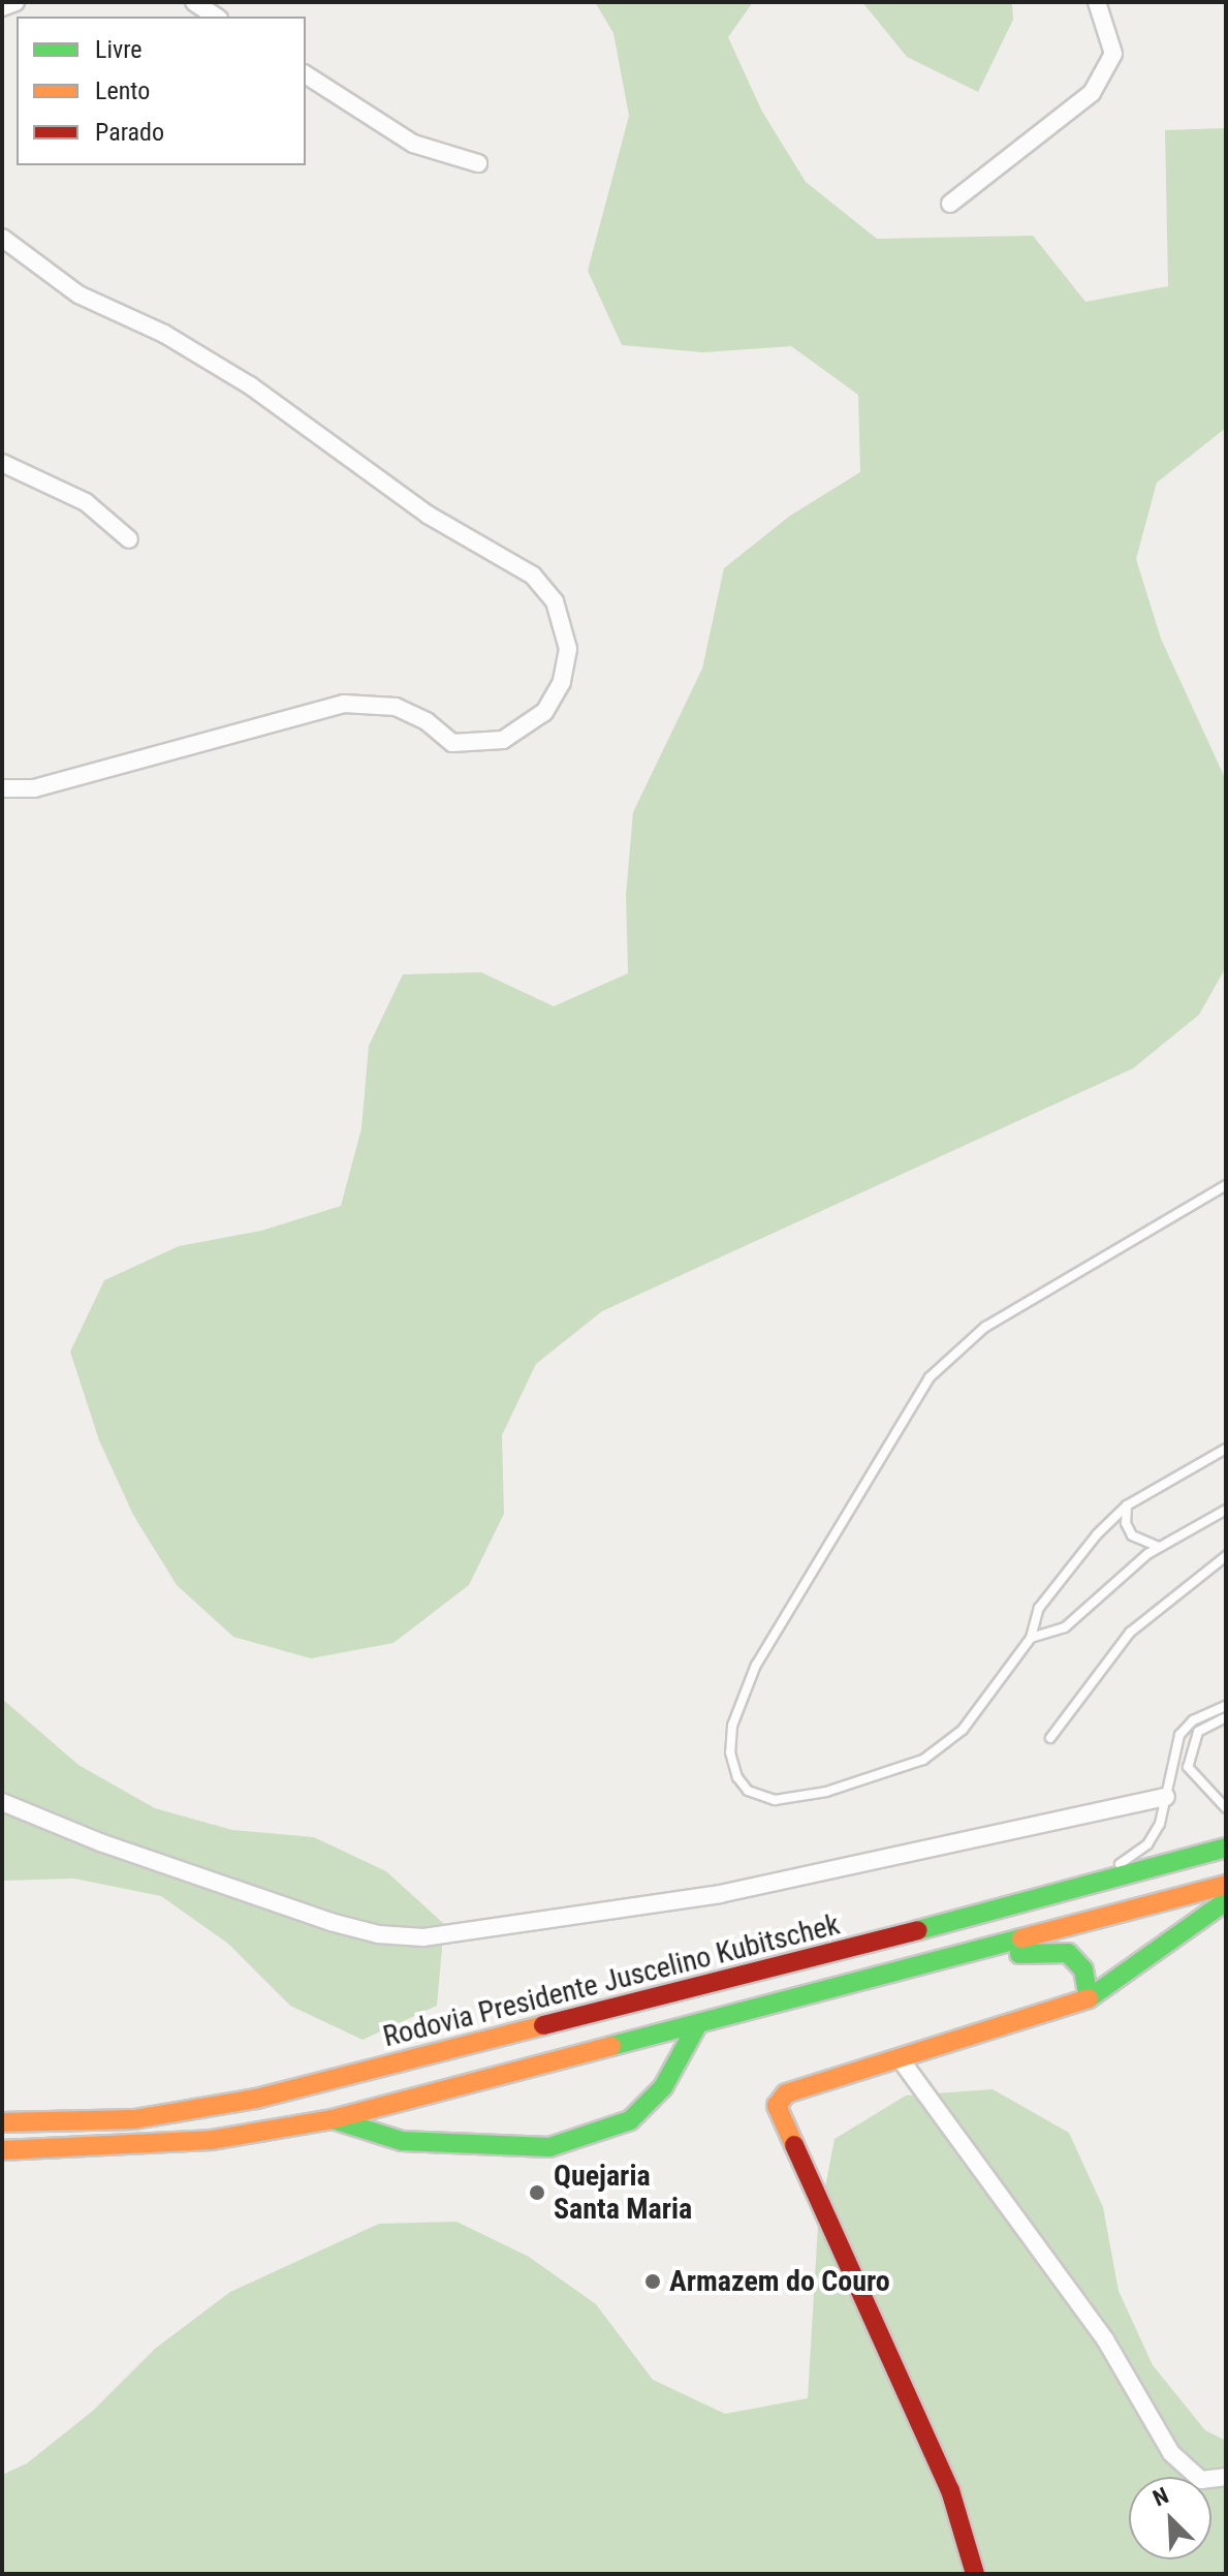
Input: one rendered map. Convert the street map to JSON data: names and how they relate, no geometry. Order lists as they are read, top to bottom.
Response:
{
  "streets": {
    "main road": ["Rodovia Presidente Juscelino Kubitschek"]
  },
  "places": ["Quejaria Santa Maria", "Armazem do Couro"],
  "legend": ["Livre", "Lento", "Parado"],
  "north": "top left"
}
